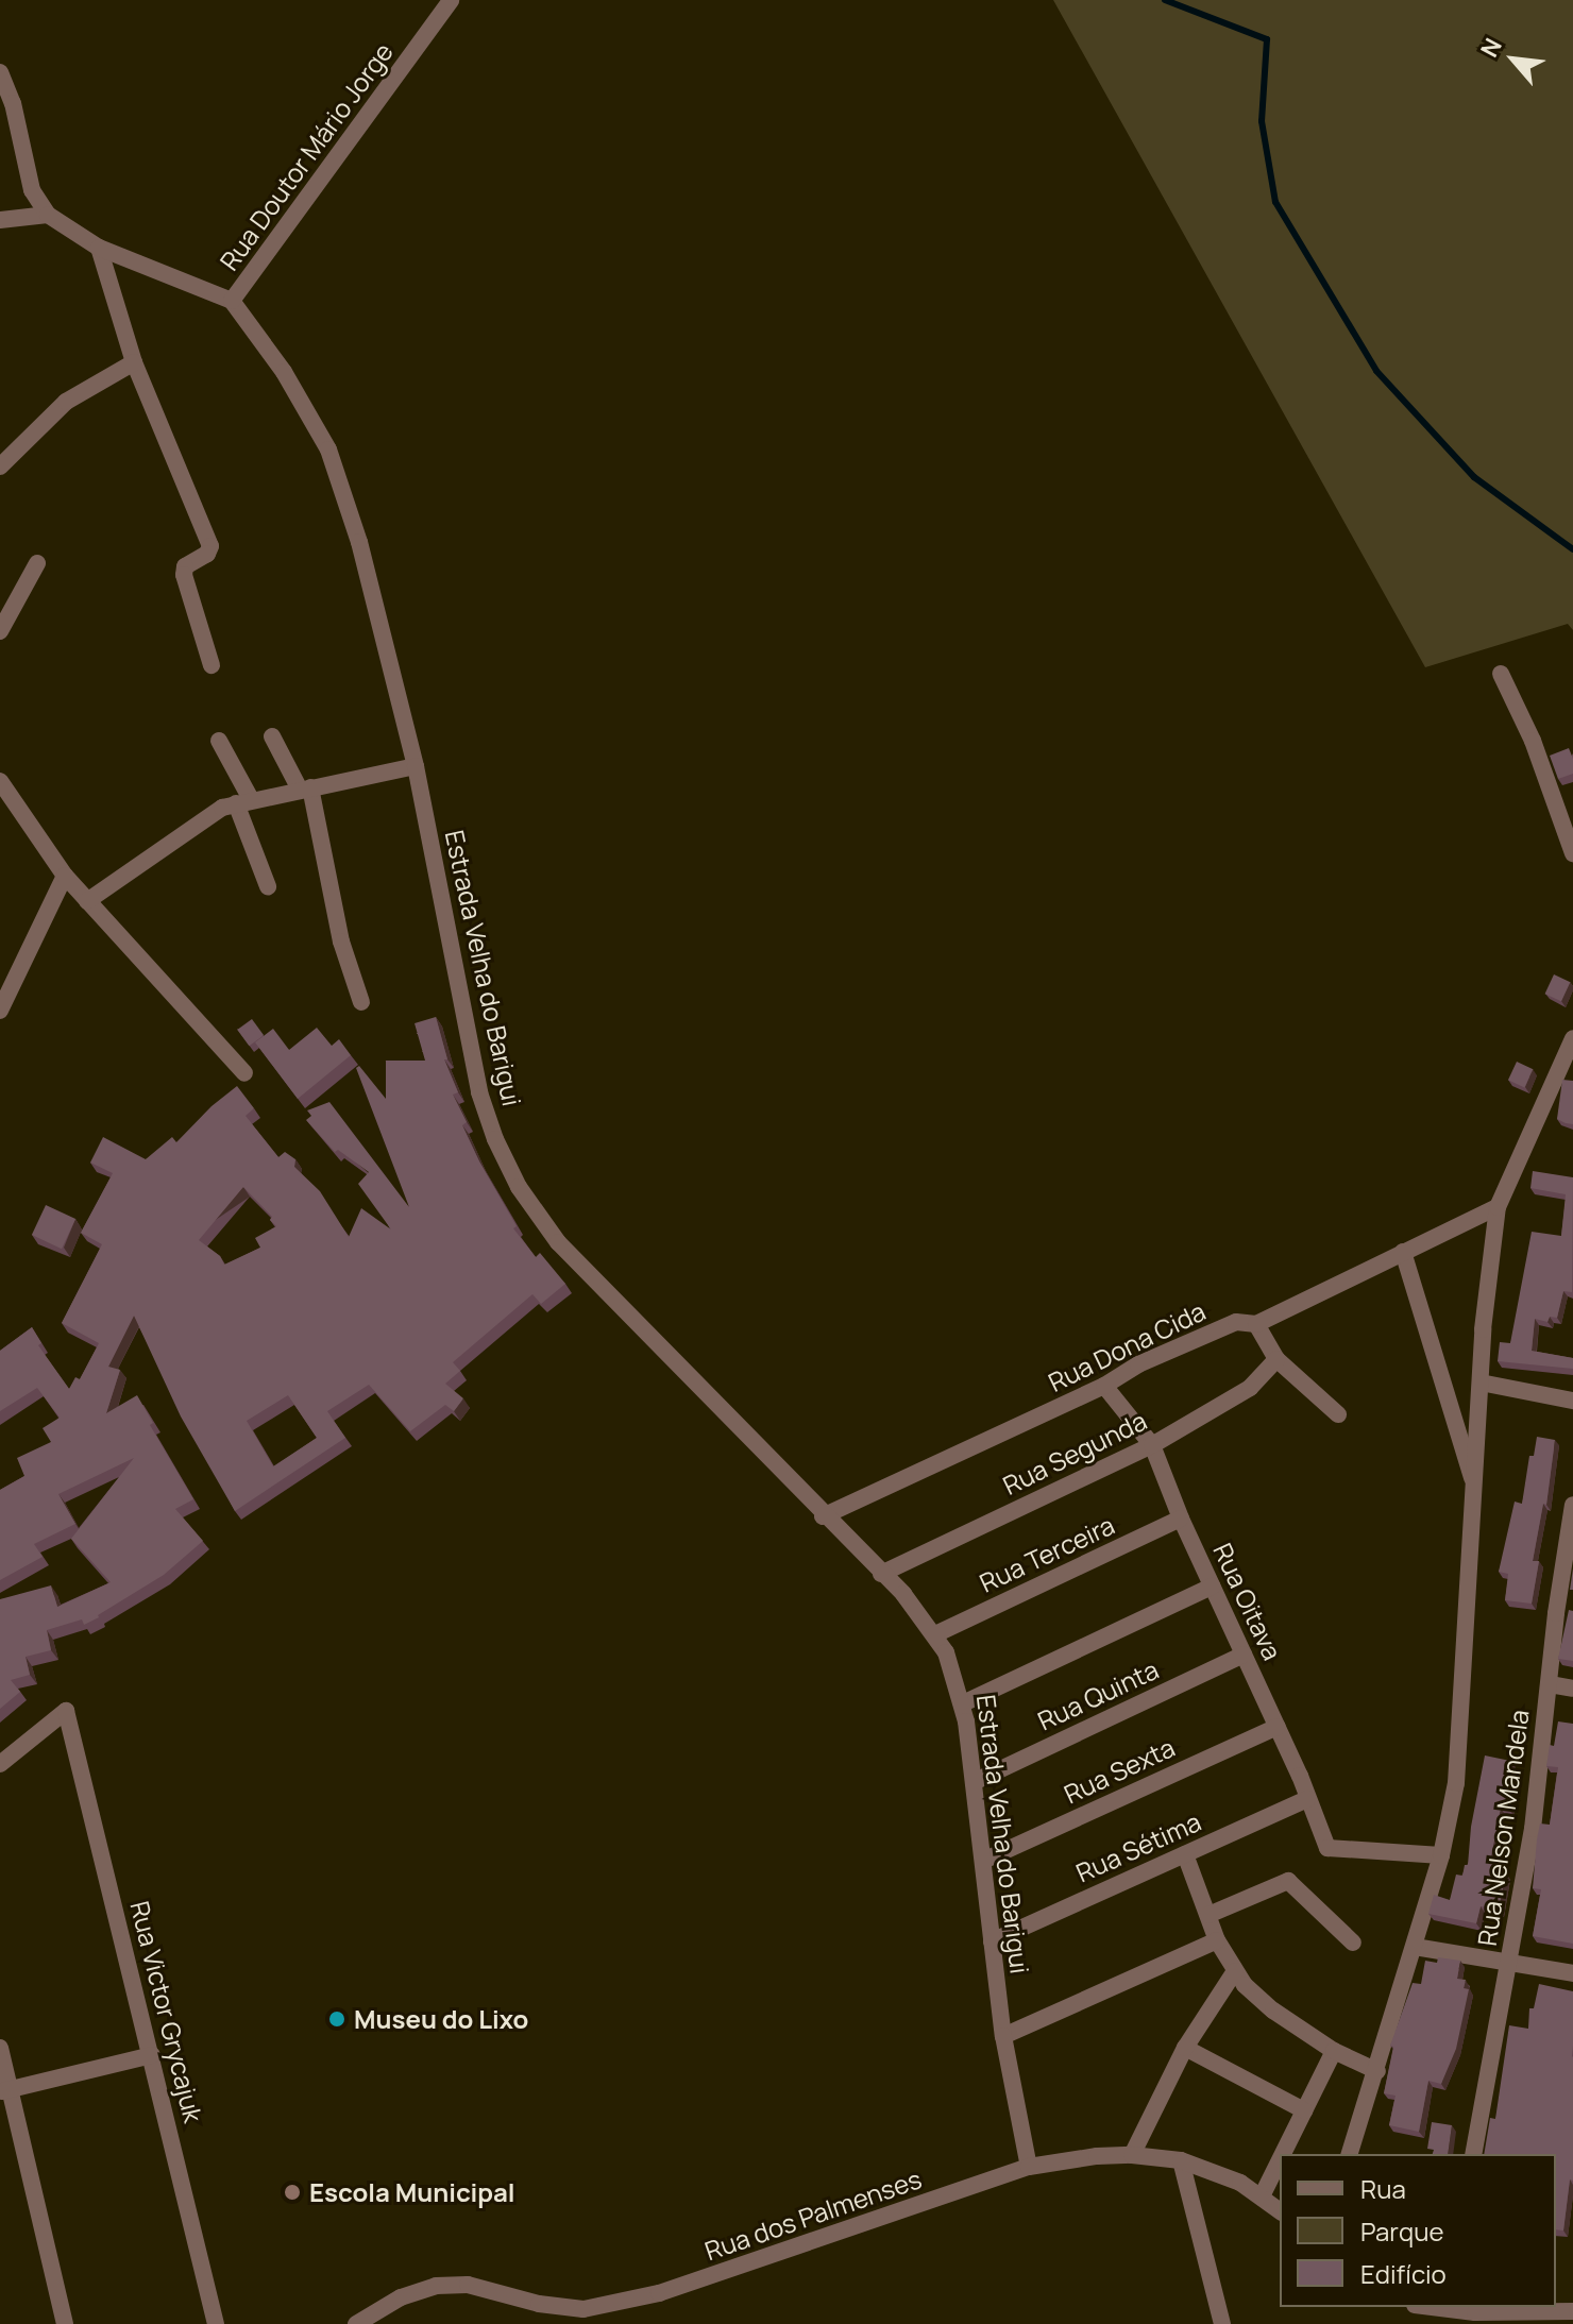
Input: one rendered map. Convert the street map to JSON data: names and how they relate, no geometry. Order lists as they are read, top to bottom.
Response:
{
  "streets": {
    "street": [
      "Rua Doutor Mário Jorge",
      "Estrada Velha do Barigui",
      "Rua Dona Cida",
      "Rua Segunda",
      "Rua Terceira",
      "Rua Oitava",
      "Rua Quinta",
      "Rua Sexta",
      "Rua Nelson Mandela",
      "Rua Sétima",
      "Rua Victor Grycajuk",
      "Rua dos Palmenses"
    ]
  },
  "crossings": [
    ["Rua Doutor Mário Jorge", "Estrada Velha do Barigui"],
    ["Estrada Velha do Barigui", "Rua Dona Cida"],
    ["Estrada Velha do Barigui", "Rua Segunda"],
    ["Estrada Velha do Barigui", "Rua Terceira"],
    ["Estrada Velha do Barigui", "Rua Quinta"],
    ["Estrada Velha do Barigui", "Rua Sexta"],
    ["Estrada Velha do Barigui", "Rua Sétima"],
    ["Estrada Velha do Barigui", "Rua dos Palmenses"],
    ["Rua Dona Cida", "Rua Oitava"],
    ["Rua Segunda", "Rua Oitava"],
    ["Rua Terceira", "Rua Oitava"],
    ["Rua Oitava", "Rua Quinta"],
    ["Rua Oitava", "Rua Sexta"],
    ["Rua Oitava", "Rua Sétima"]
  ],
  "places": ["Museu do Lixo", "Escola Municipal"],
  "legend": ["Rua", "Parque", "Edifício"],
  "north": "top left"
}
